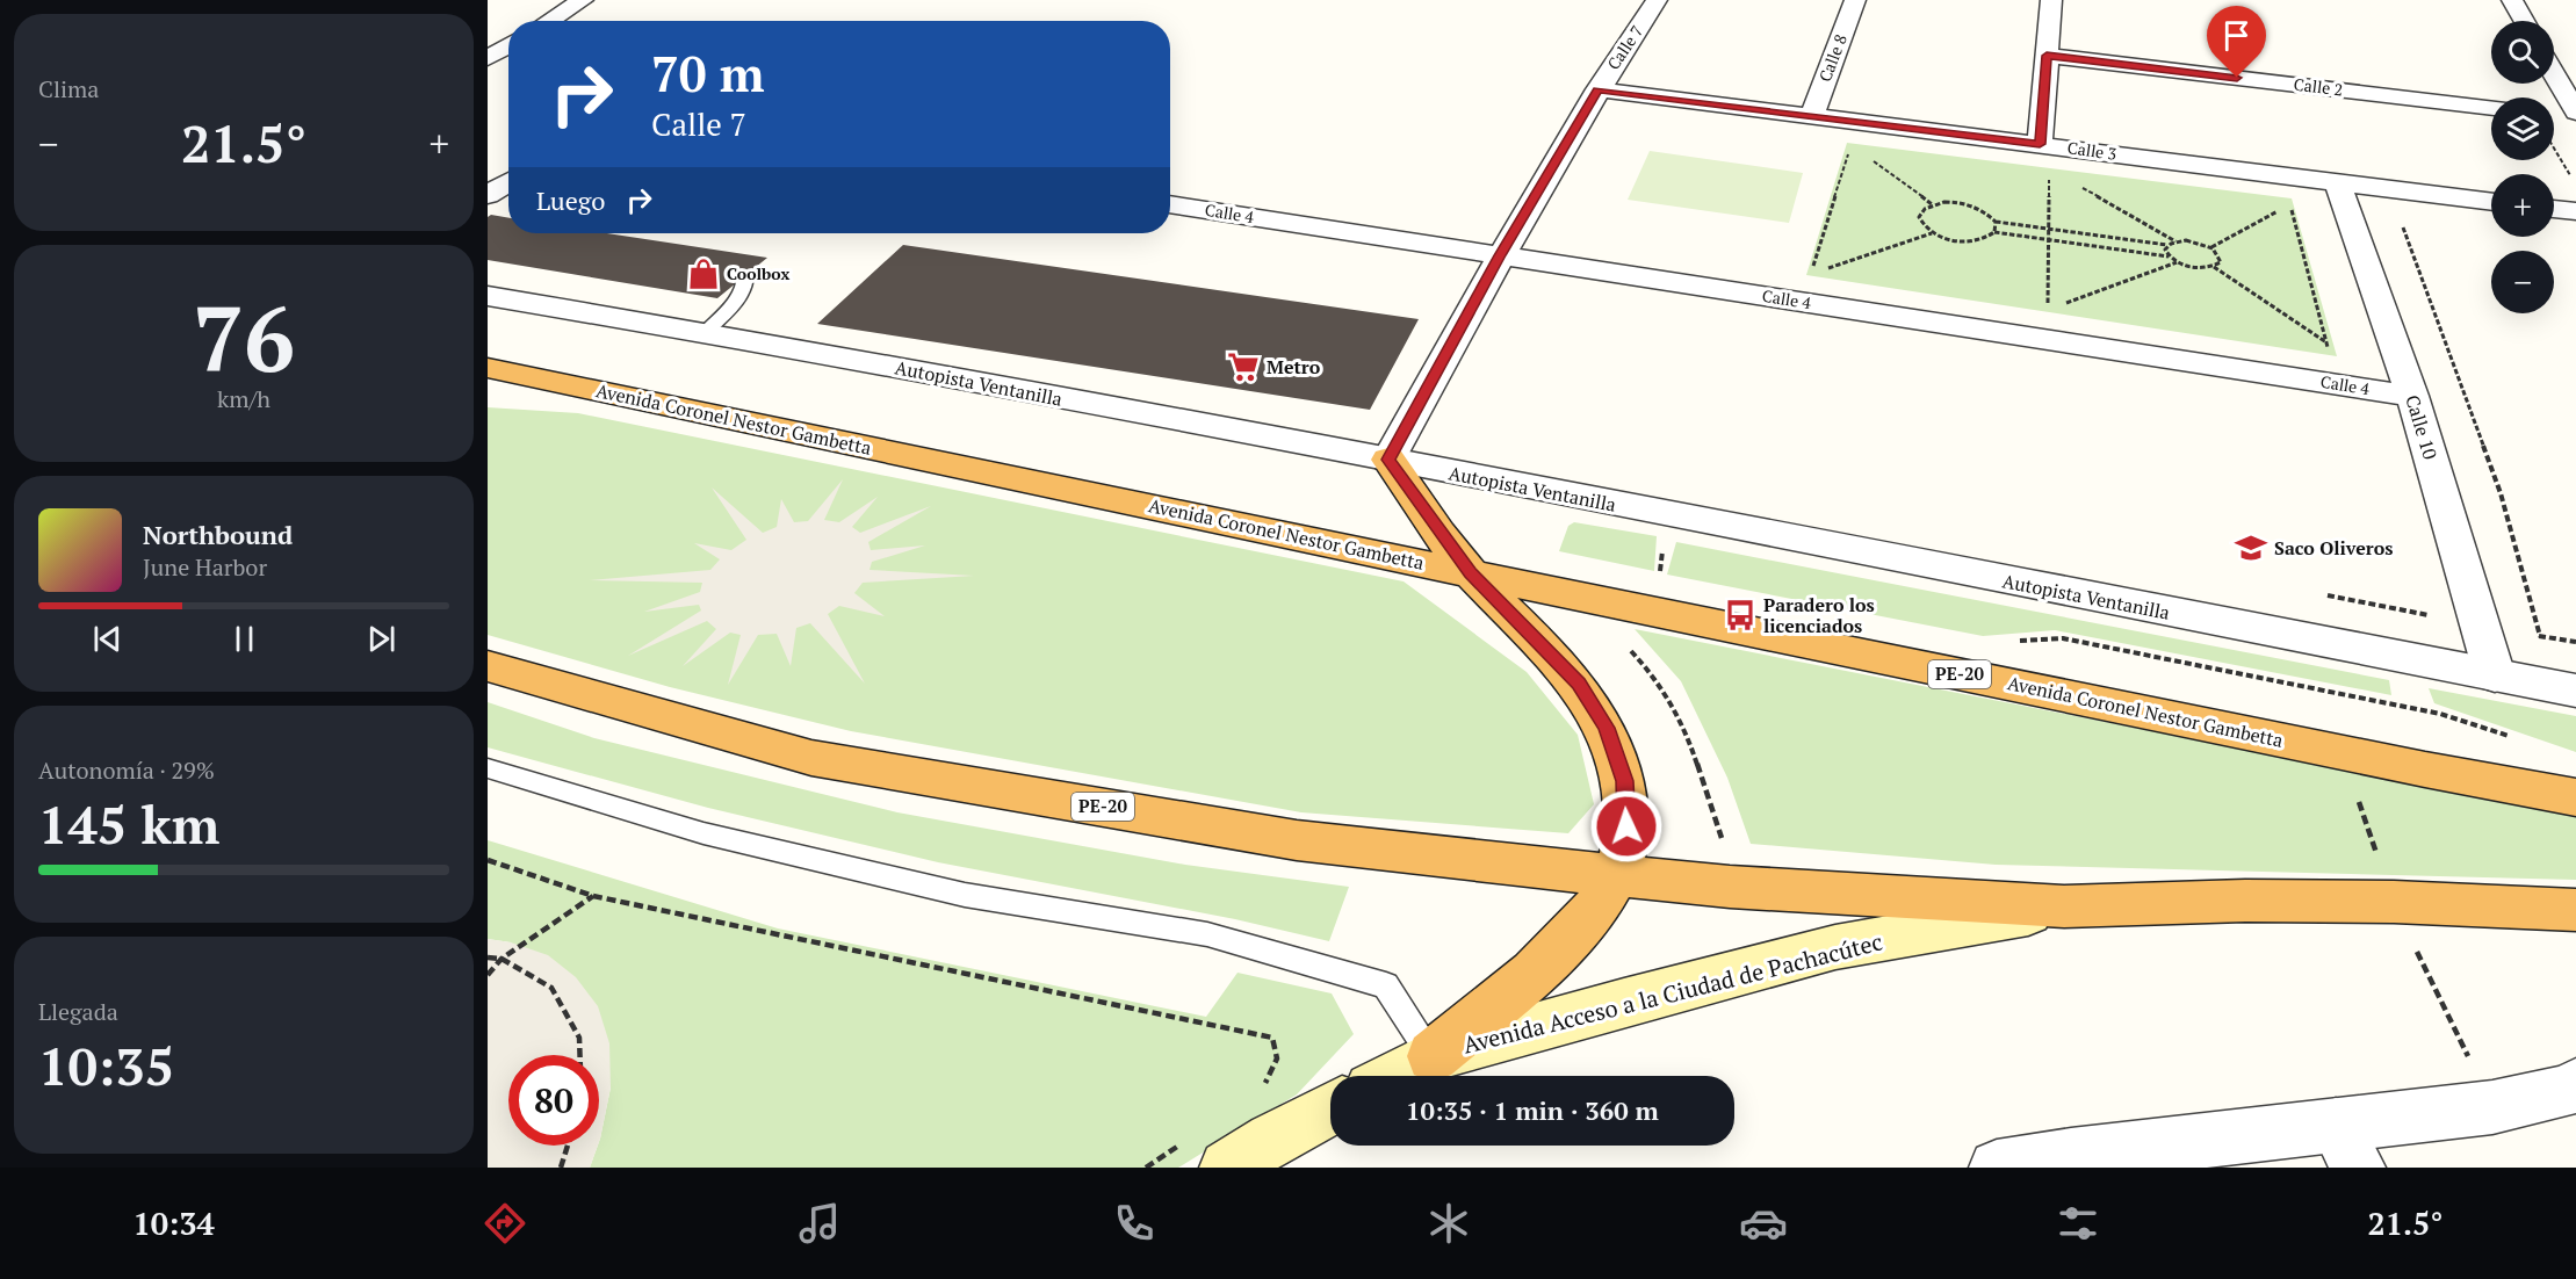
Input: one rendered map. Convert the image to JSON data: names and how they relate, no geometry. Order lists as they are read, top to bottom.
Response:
{
  "streets": {
    "highway": ["Avenida Coronel Nestor Gambetta", "PE-20"],
    "main road": ["Avenida Acceso a la Ciudad de Pachacútec"],
    "street": [
      "Calle 7",
      "Calle 8",
      "Calle 2",
      "Calle 3",
      "Calle 4",
      "Autopista Ventanilla",
      "Calle 10"
    ]
  },
  "crossings": [
    ["Calle 7", "Calle 3"],
    ["Calle 7", "Calle 4"],
    ["Calle 7", "Autopista Ventanilla"],
    ["Calle 8", "Calle 3"],
    ["Calle 3", "Calle 10"],
    ["Calle 4", "Calle 10"],
    ["Autopista Ventanilla", "Calle 10"],
    ["PE-20", "Avenida Acceso a la Ciudad de Pachacútec"]
  ],
  "places": {
    "shop": ["Coolbox"],
    "supermarket": ["Metro"],
    "school or university": ["Saco Oliveros"],
    "bus stop": ["Paradero los licenciados"]
  },
  "page": {
    "tile": [
      "Clima",
      ["76", "km/h"],
      ["Autonomía · 29%", "145 km"],
      ["Llegada", "10:35"]
    ],
    "map_buttons": ["+", "−"],
    "turn": ["70 m", "Calle 7"],
    "heat": ["−", "21.5°", "+"],
    "then": "Luego",
    "song": ["Northbound", "June Harbor"],
    "limit": "80",
    "trip": "10:35 · 1 min · 360 m",
    "tabs": ["10:34", "21.5°"]
  }
}
